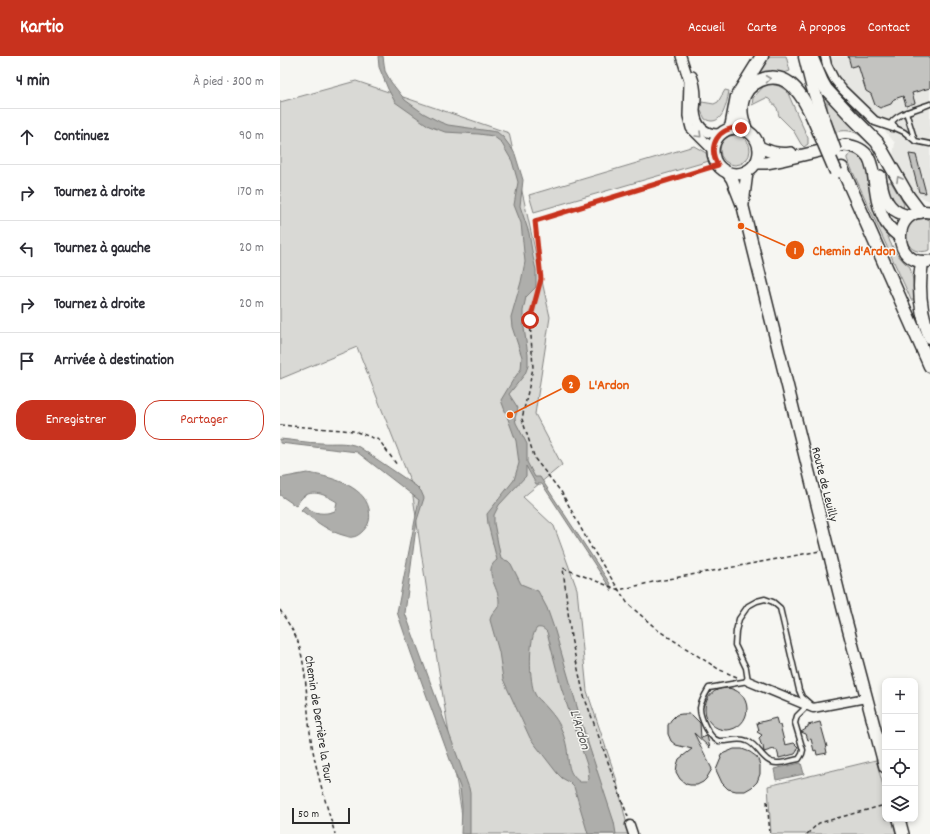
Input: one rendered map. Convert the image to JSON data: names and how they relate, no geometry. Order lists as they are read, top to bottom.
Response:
{
  "streets": {
    "main road": ["Route de Leuilly"],
    "path": ["Chemin de Derrière la Tour"]
  },
  "water": ["L'Ardon"],
  "places": ["Chemin d'Ardon", "L'Ardon"],
  "scale_bar": "50 m",
  "page": {
    "header": "Kartio",
    "nav": [
      "Accueil",
      "Carte",
      "À propos",
      "Contact"
    ],
    "heading": ["4 min", "À pied · 300 m"],
    "list": [
      ["Continuez", "90 m"],
      ["Tournez à droite", "170 m"],
      ["Tournez à gauche", "20 m"],
      ["Tournez à droite", "20 m"],
      "Arrivée à destination"
    ],
    "buttons": ["Enregistrer", "Partager"],
    "map_buttons": ["+", "−"],
    "scale": "50 m"
  }
}
